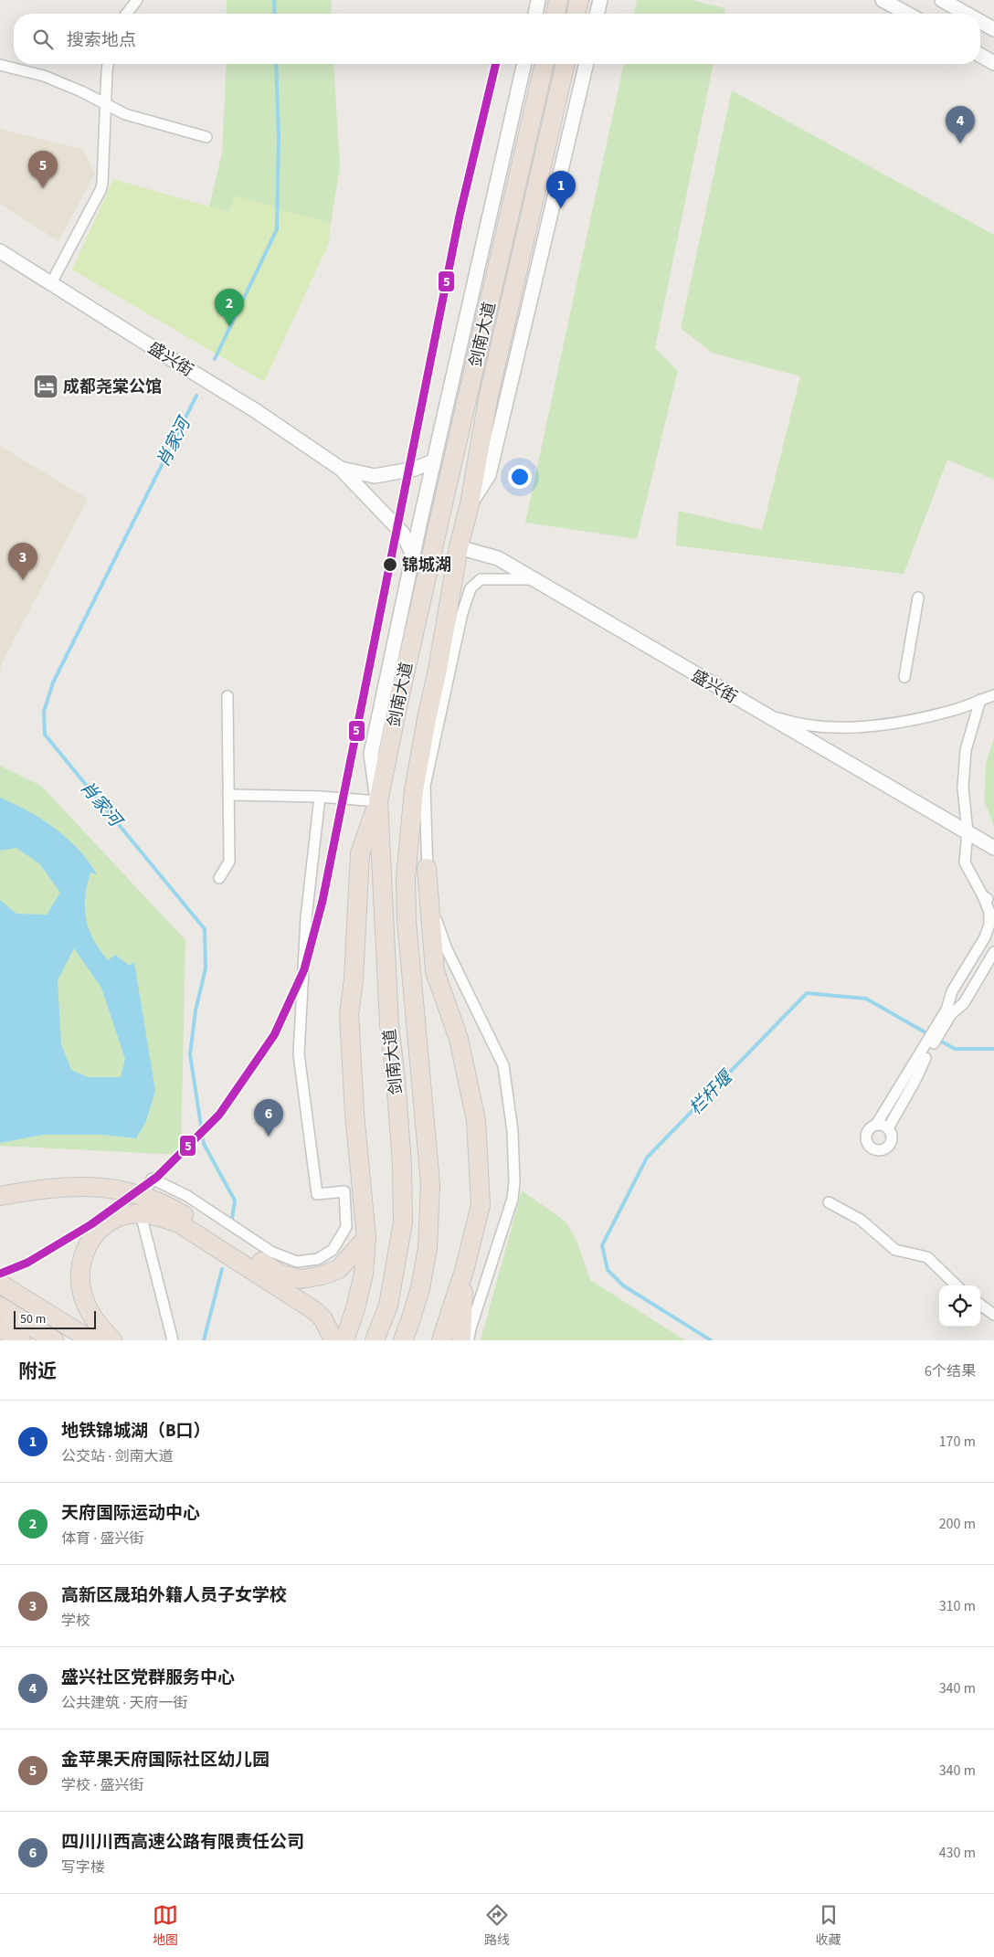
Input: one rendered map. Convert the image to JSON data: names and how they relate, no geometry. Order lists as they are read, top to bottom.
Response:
{
  "streets": {
    "highway": ["剑南大道"],
    "main road": ["盛兴街"]
  },
  "crossings": [
    ["剑南大道", "盛兴街"]
  ],
  "water": ["肖家河", "栏杆堰"],
  "places": {
    "hotel": ["成都尧棠公馆"],
    "other": ["锦城湖"]
  },
  "lines": ["transit line 5"],
  "scale_bar": "50 m",
  "page": {
    "search": "搜索地点",
    "pins": [
      "4",
      "5",
      "1",
      "2",
      "3",
      "6"
    ],
    "scale": "50 m",
    "heading": ["附近", "6个结果"],
    "list": [
      {
        "mark": "1",
        "name": "地铁锦城湖（B口）",
        "note": "公交站 · 剑南大道",
        "value": "170 m"
      },
      {
        "mark": "2",
        "name": "天府国际运动中心",
        "note": "体育 · 盛兴街",
        "value": "200 m"
      },
      {
        "mark": "3",
        "name": "高新区晟珀外籍人员子女学校",
        "note": "学校",
        "value": "310 m"
      },
      {
        "mark": "4",
        "name": "盛兴社区党群服务中心",
        "note": "公共建筑 · 天府一街",
        "value": "340 m"
      },
      {
        "mark": "5",
        "name": "金苹果天府国际社区幼儿园",
        "note": "学校 · 盛兴街",
        "value": "340 m"
      },
      {
        "mark": "6",
        "name": "四川川西高速公路有限责任公司",
        "note": "写字楼",
        "value": "430 m"
      }
    ],
    "nav": ["地图", "路线", "收藏"]
  }
}
